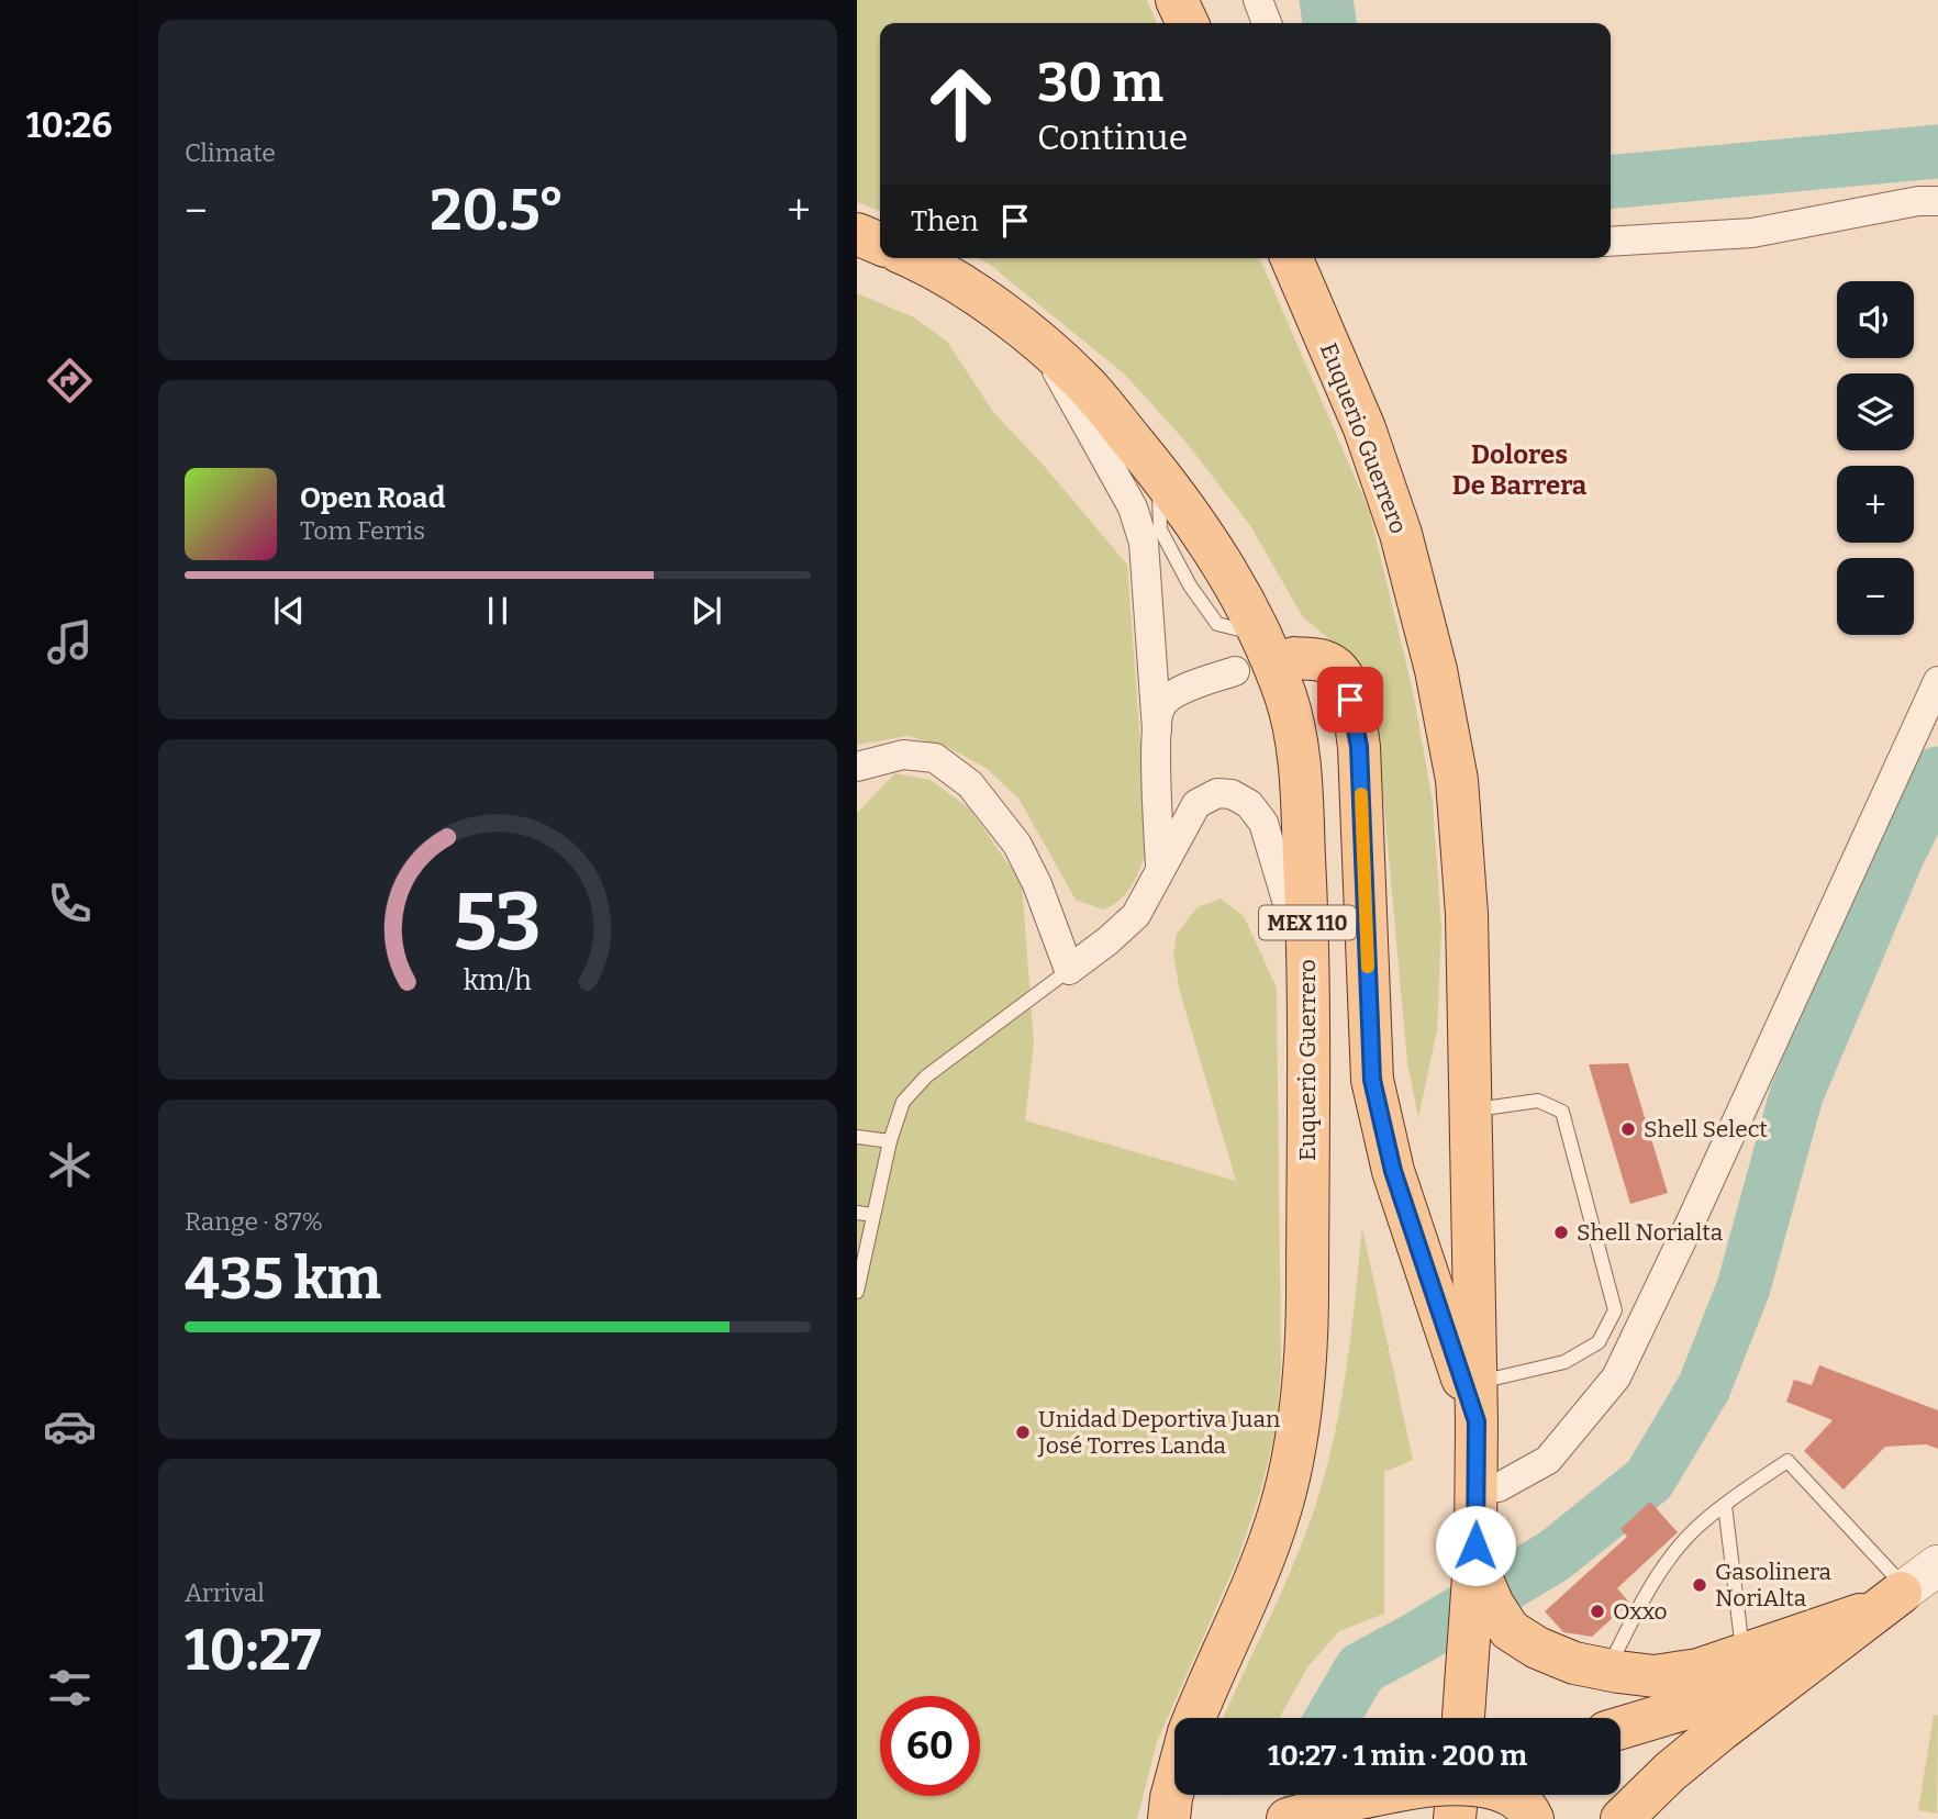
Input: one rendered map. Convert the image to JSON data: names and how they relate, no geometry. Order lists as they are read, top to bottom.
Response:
{
  "streets": {
    "main road": ["Euquerio Guerrero", "MEX 110"]
  },
  "districts": ["Dolores De Barrera"],
  "places": [
    "Shell Select",
    "Shell Norialta",
    "Unidad Deportiva Juan José Torres Landa",
    "Gasolinera NoriAlta",
    "Oxxo"
  ],
  "page": {
    "tabs": "10:26",
    "tile": [
      "Climate",
      ["Range · 87%", "435 km"],
      ["Arrival", "10:27"]
    ],
    "turn": ["30 m", "Continue"],
    "heat": ["−", "20.5°", "+"],
    "then": "Then",
    "map_buttons": ["+", "−"],
    "song": ["Open Road", "Tom Ferris"],
    "limit": "60",
    "trip": "10:27 · 1 min · 200 m",
    "gauge": ["53", "km/h"]
  }
}
